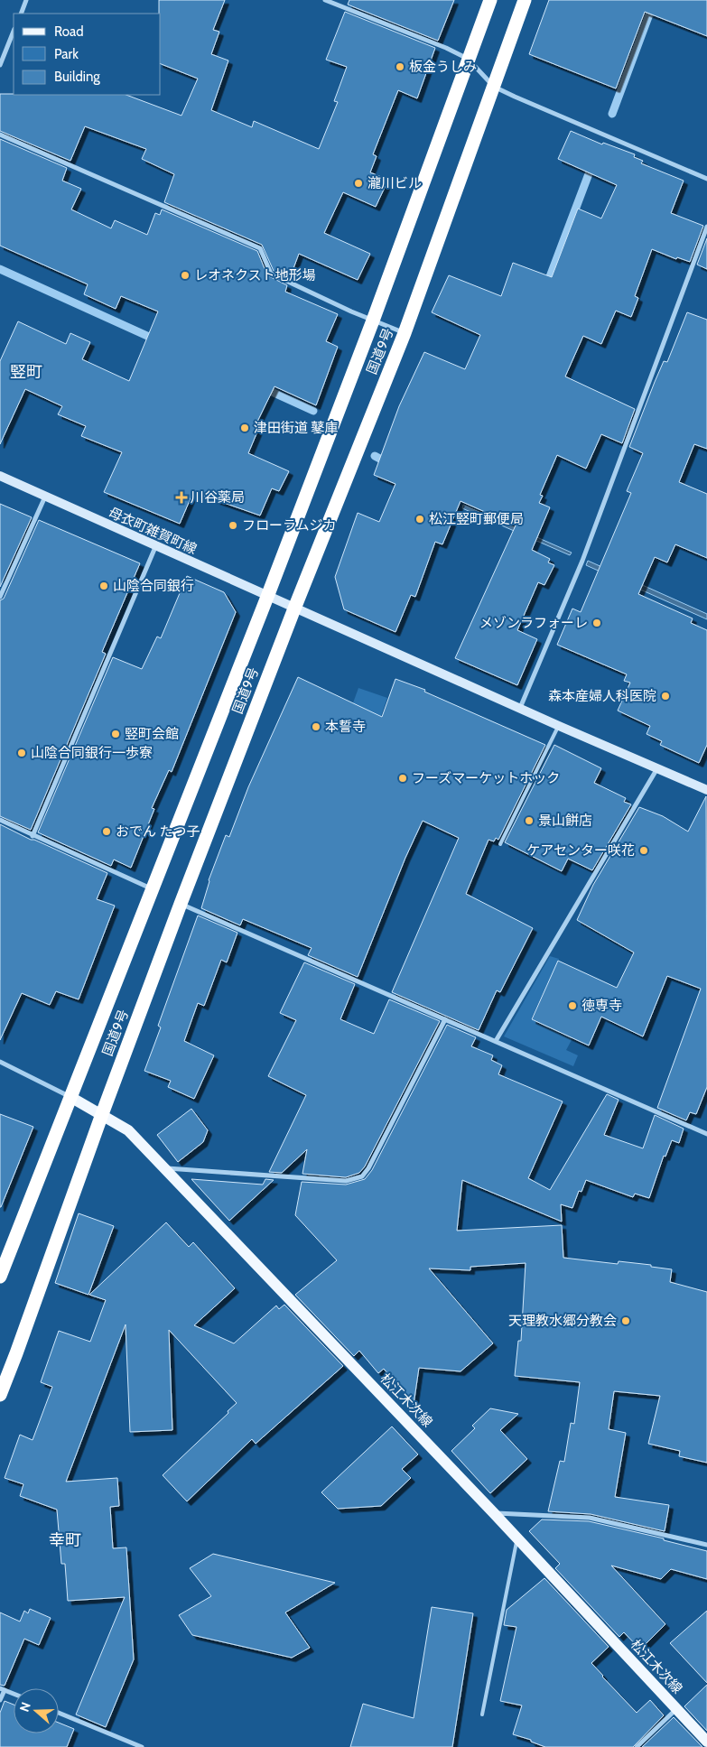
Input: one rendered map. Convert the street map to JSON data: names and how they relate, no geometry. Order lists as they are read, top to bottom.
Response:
{
  "streets": {
    "highway": ["国道9号"],
    "main road": ["松江木次線"],
    "street": ["母衣町雑賀町線"]
  },
  "crossings": [
    ["国道9号", "母衣町雑賀町線"],
    ["国道9号", "松江木次線"]
  ],
  "districts": ["竪町", "幸町"],
  "places": {
    "other": [
      "板金うしみ",
      "瀧川ビル",
      "レオネクスト地形場",
      "津田街道 鼕庫",
      "松江竪町郵便局",
      "フローラムジカ",
      "山陰合同銀行",
      "メゾンラフォーレ",
      "森本産婦人科医院",
      "本誓寺",
      "竪町会館",
      "山陰合同銀行一歩寮",
      "フーズマーケットホック",
      "景山餅店",
      "おでん たつ子",
      "ケアセンター咲花",
      "徳専寺",
      "天理教水郷分教会"
    ],
    "health": ["川谷薬局"]
  },
  "legend": ["Road", "Park", "Building"],
  "north": "left"
}
